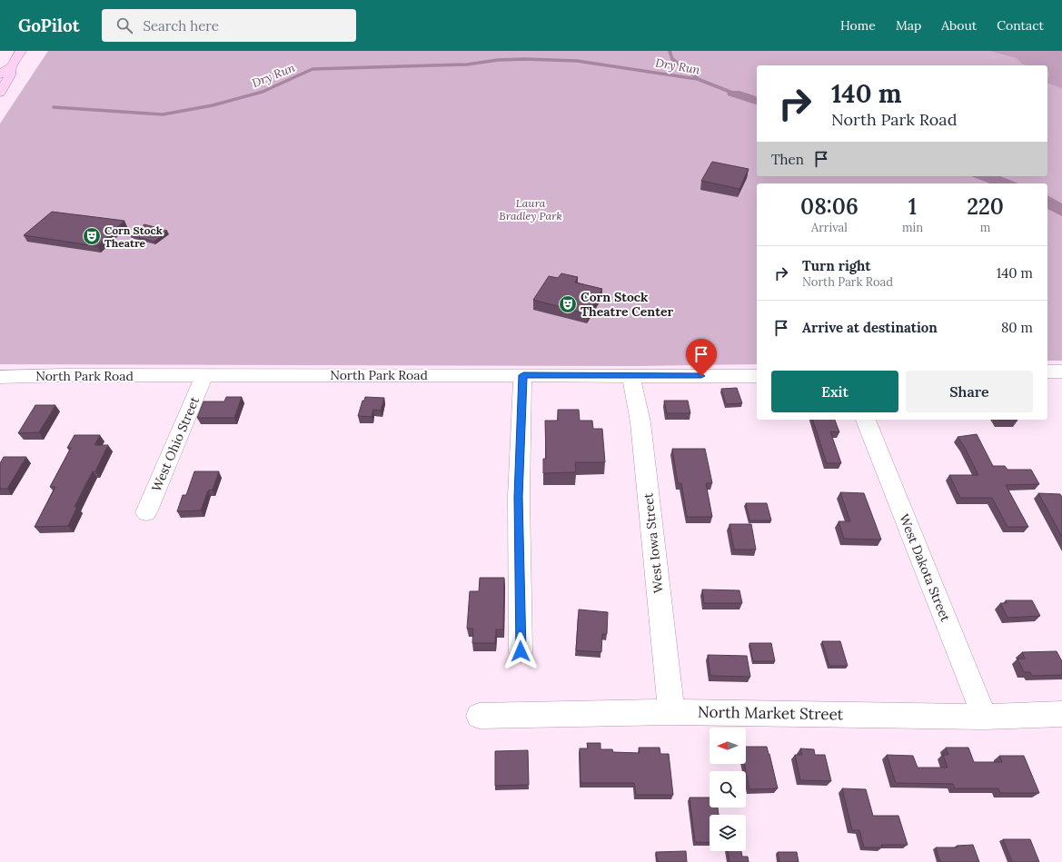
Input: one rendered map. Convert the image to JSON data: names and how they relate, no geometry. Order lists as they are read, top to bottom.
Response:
{
  "streets": {
    "street": [
      "North Park Road",
      "West Ohio Street",
      "West Iowa Street",
      "West Dakota Street",
      "North Market Street"
    ]
  },
  "crossings": [
    ["North Park Road", "West Ohio Street"],
    ["North Park Road", "West Iowa Street"],
    ["West Iowa Street", "North Market Street"],
    ["West Dakota Street", "North Market Street"]
  ],
  "water": ["Dry Run"],
  "parks": ["Laura Bradley Park"],
  "places": {
    "theatre": ["Corn Stock Theatre", "Corn Stock Theatre Center"]
  },
  "north": "left",
  "page": {
    "header": "GoPilot",
    "search": "Search here",
    "nav": [
      "Home",
      "Map",
      "About",
      "Contact"
    ],
    "turn": ["140 m", "North Park Road"],
    "then": "Then",
    "eta": [
      "08:06",
      "Arrival",
      "1",
      "min",
      "220",
      "m"
    ],
    "list": [
      {
        "name": "Turn right",
        "note": "North Park Road",
        "value": "140 m"
      },
      {
        "name": "Arrive at destination",
        "value": "80 m"
      }
    ],
    "buttons": ["Exit", "Share"]
  }
}
